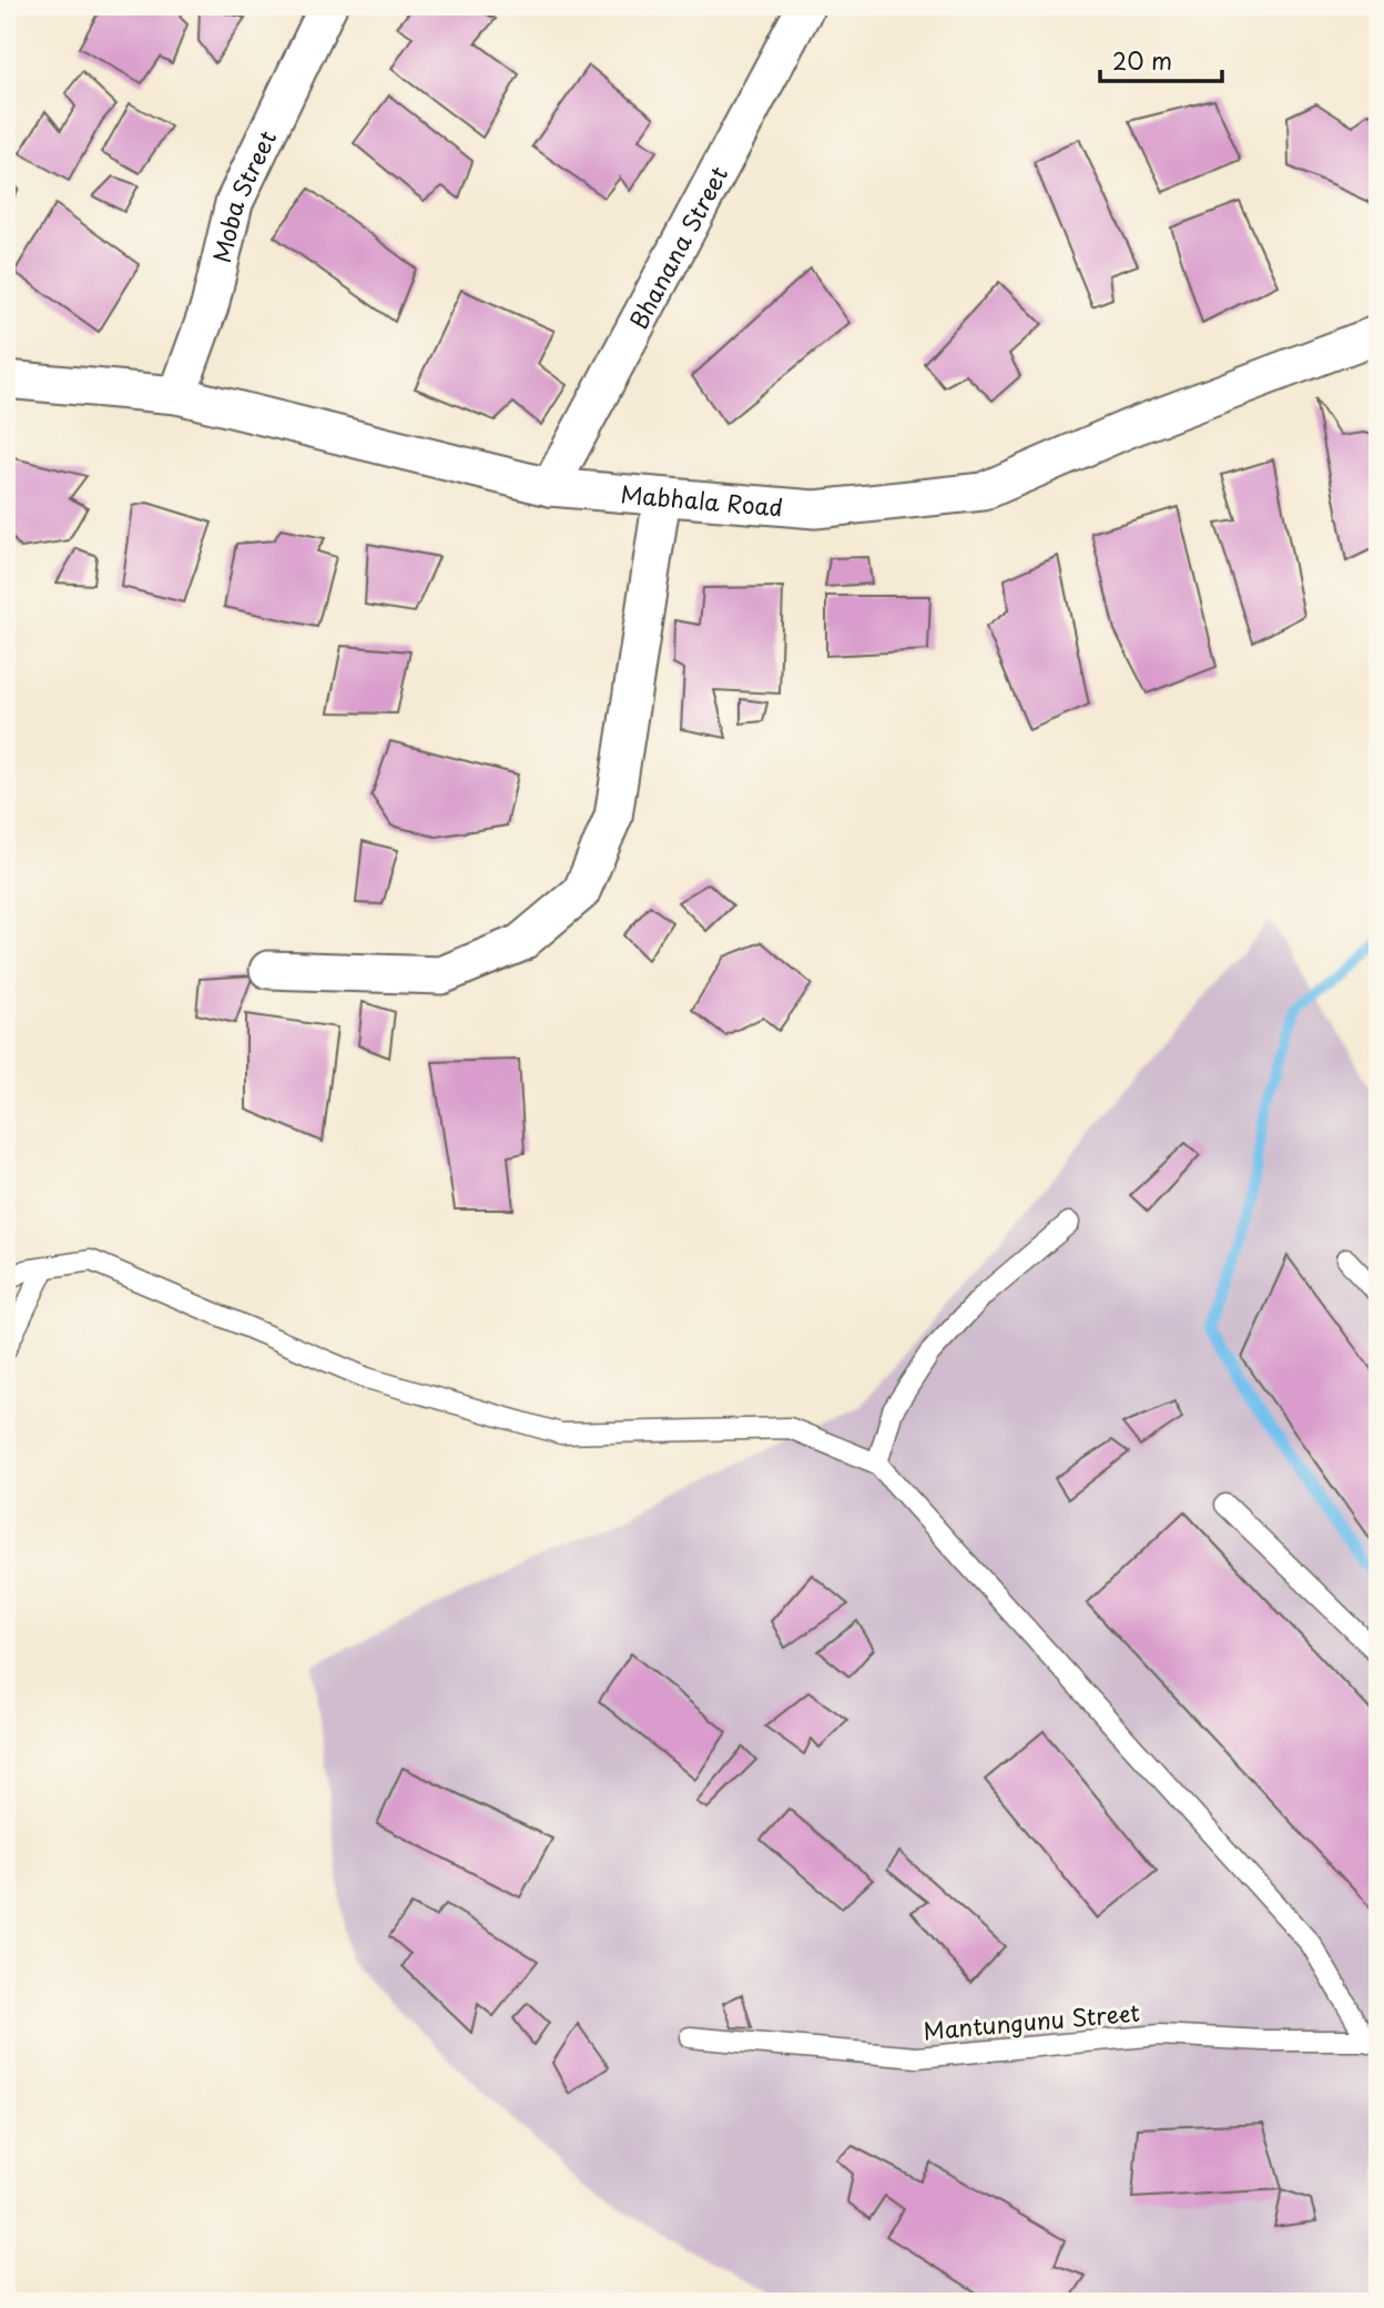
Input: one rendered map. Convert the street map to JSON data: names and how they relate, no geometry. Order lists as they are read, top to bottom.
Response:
{
  "streets": {
    "street": ["Moba Street", "Bhanana Street", "Mabhala Road"],
    "lane": ["Mantungunu Street"]
  },
  "crossings": [
    ["Moba Street", "Mabhala Road"],
    ["Bhanana Street", "Mabhala Road"]
  ],
  "scale_bar": "20 m"
}
